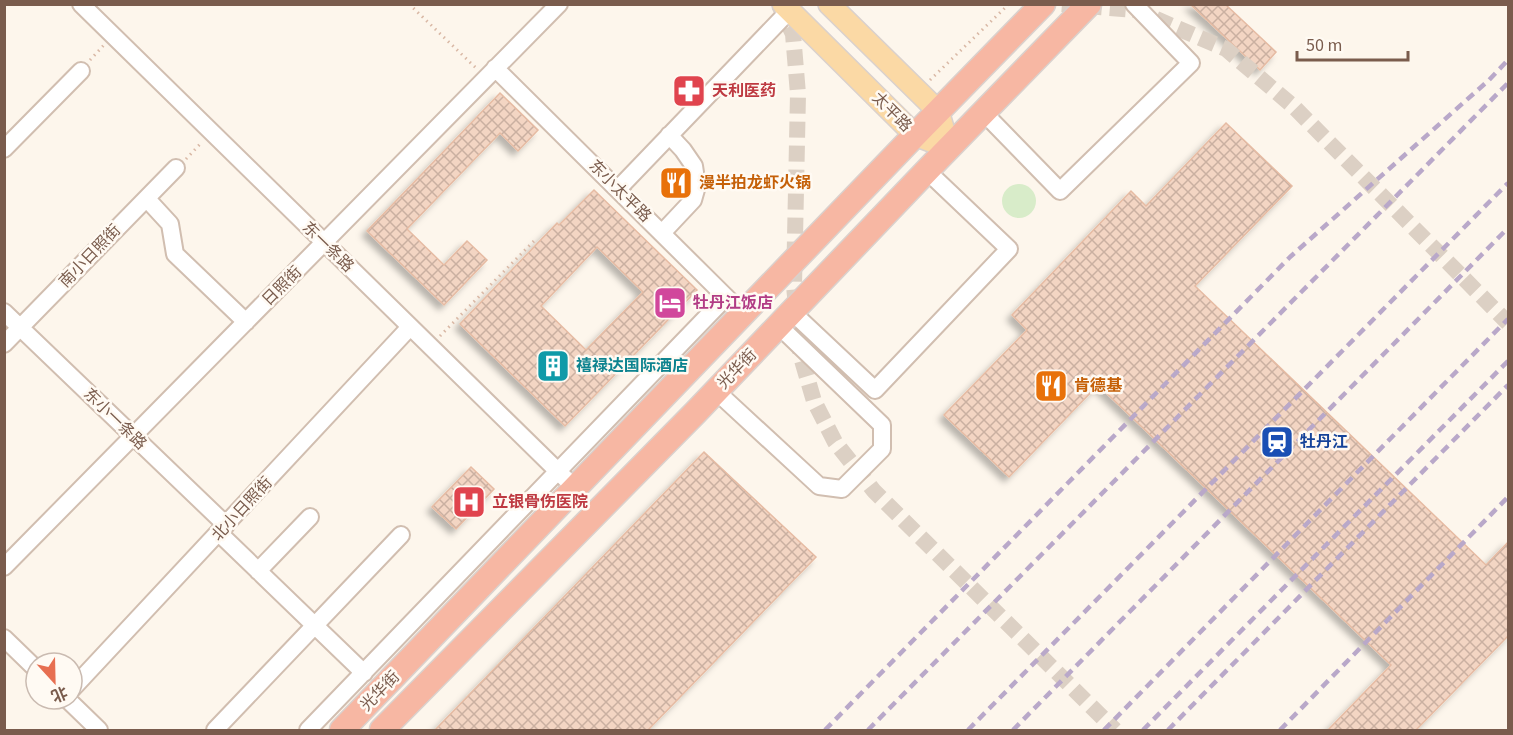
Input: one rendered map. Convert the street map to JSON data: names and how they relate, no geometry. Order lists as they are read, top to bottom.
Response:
{
  "streets": {
    "highway": ["光华街"],
    "main road": ["太平路"],
    "street": [
      "东小太平路",
      "东一条路",
      "南小日照街",
      "日照街",
      "东小一条路",
      "北小日照街"
    ]
  },
  "crossings": [
    ["太平路", "光华街"],
    ["东小太平路", "日照街"],
    ["东小太平路", "光华街"],
    ["东一条路", "日照街"],
    ["东一条路", "光华街"],
    ["东一条路", "北小日照街"],
    ["南小日照街", "东小一条路"],
    ["日照街", "东小一条路"],
    ["东小一条路", "北小日照街"]
  ],
  "places": {
    "pharmacy": ["天利医药"],
    "restaurant": ["漫半拍龙虾火锅", "肯德基"],
    "hotel": ["牡丹江饭店"],
    "building": ["禧禄达国际酒店"],
    "station": ["牡丹江"],
    "hospital": ["立银骨伤医院"]
  },
  "scale_bar": "50 m",
  "north": "bottom"
}
